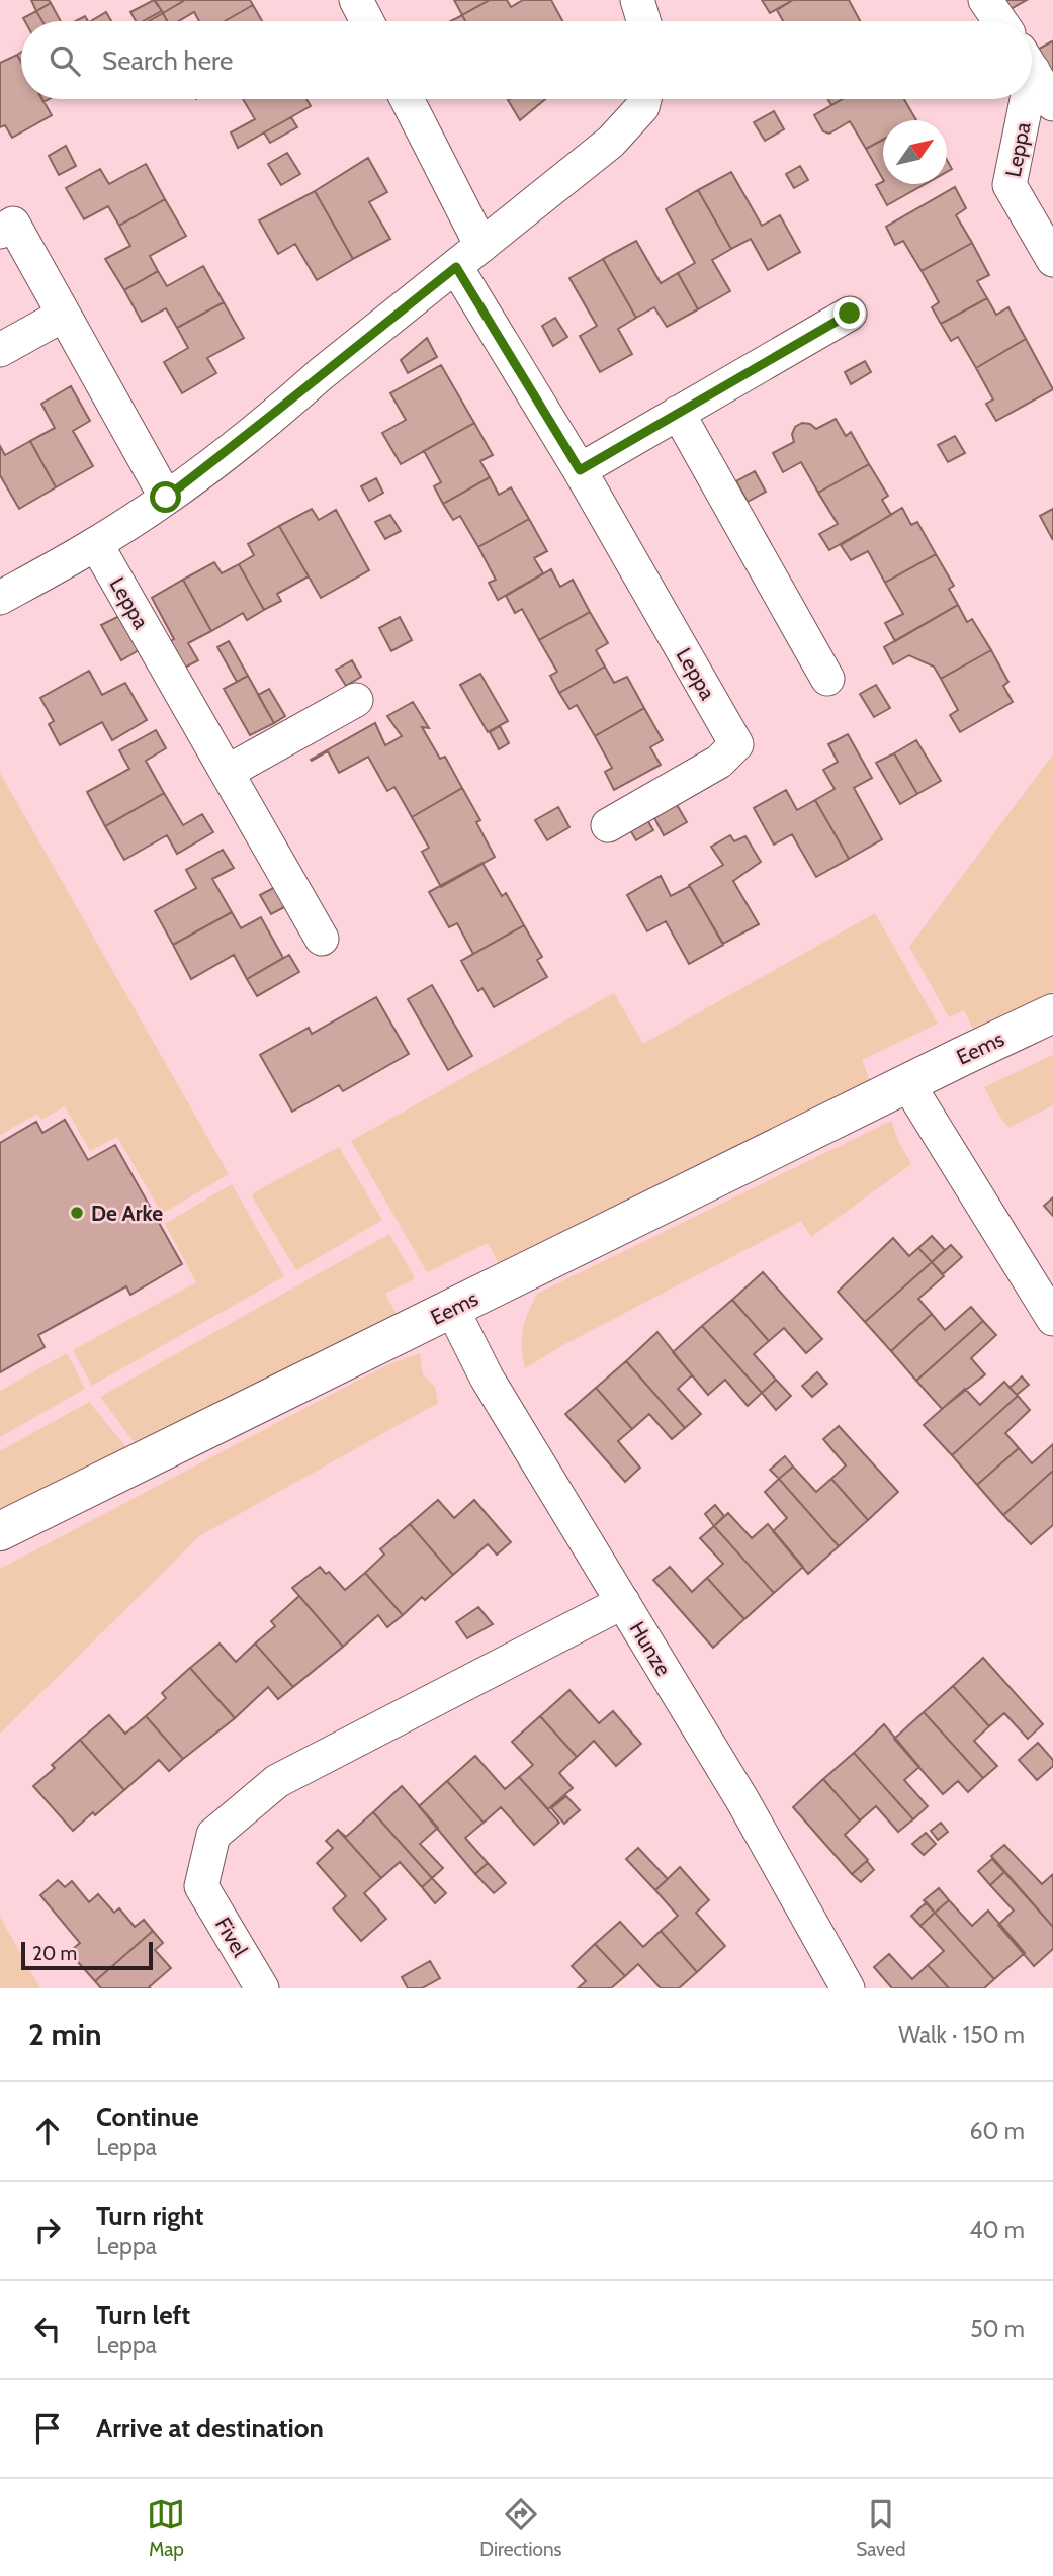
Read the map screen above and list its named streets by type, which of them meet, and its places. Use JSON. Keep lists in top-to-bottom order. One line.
{"streets":{"street":["Leppa","Eems","Hunze","Fivel"]},"crossings":[["Eems","Hunze"],["Hunze","Fivel"]],"places":["De Arke"],"scale_bar":"20 m","north":"top right","page":{"search":"Search here","scale":"20 m","heading":["2 min","Walk · 150 m"],"list":[["Continue","Leppa","60 m"],["Turn right","Leppa","40 m"],["Turn left","Leppa","50 m"],"Arrive at destination"],"nav":["Map","Directions","Saved"]}}
